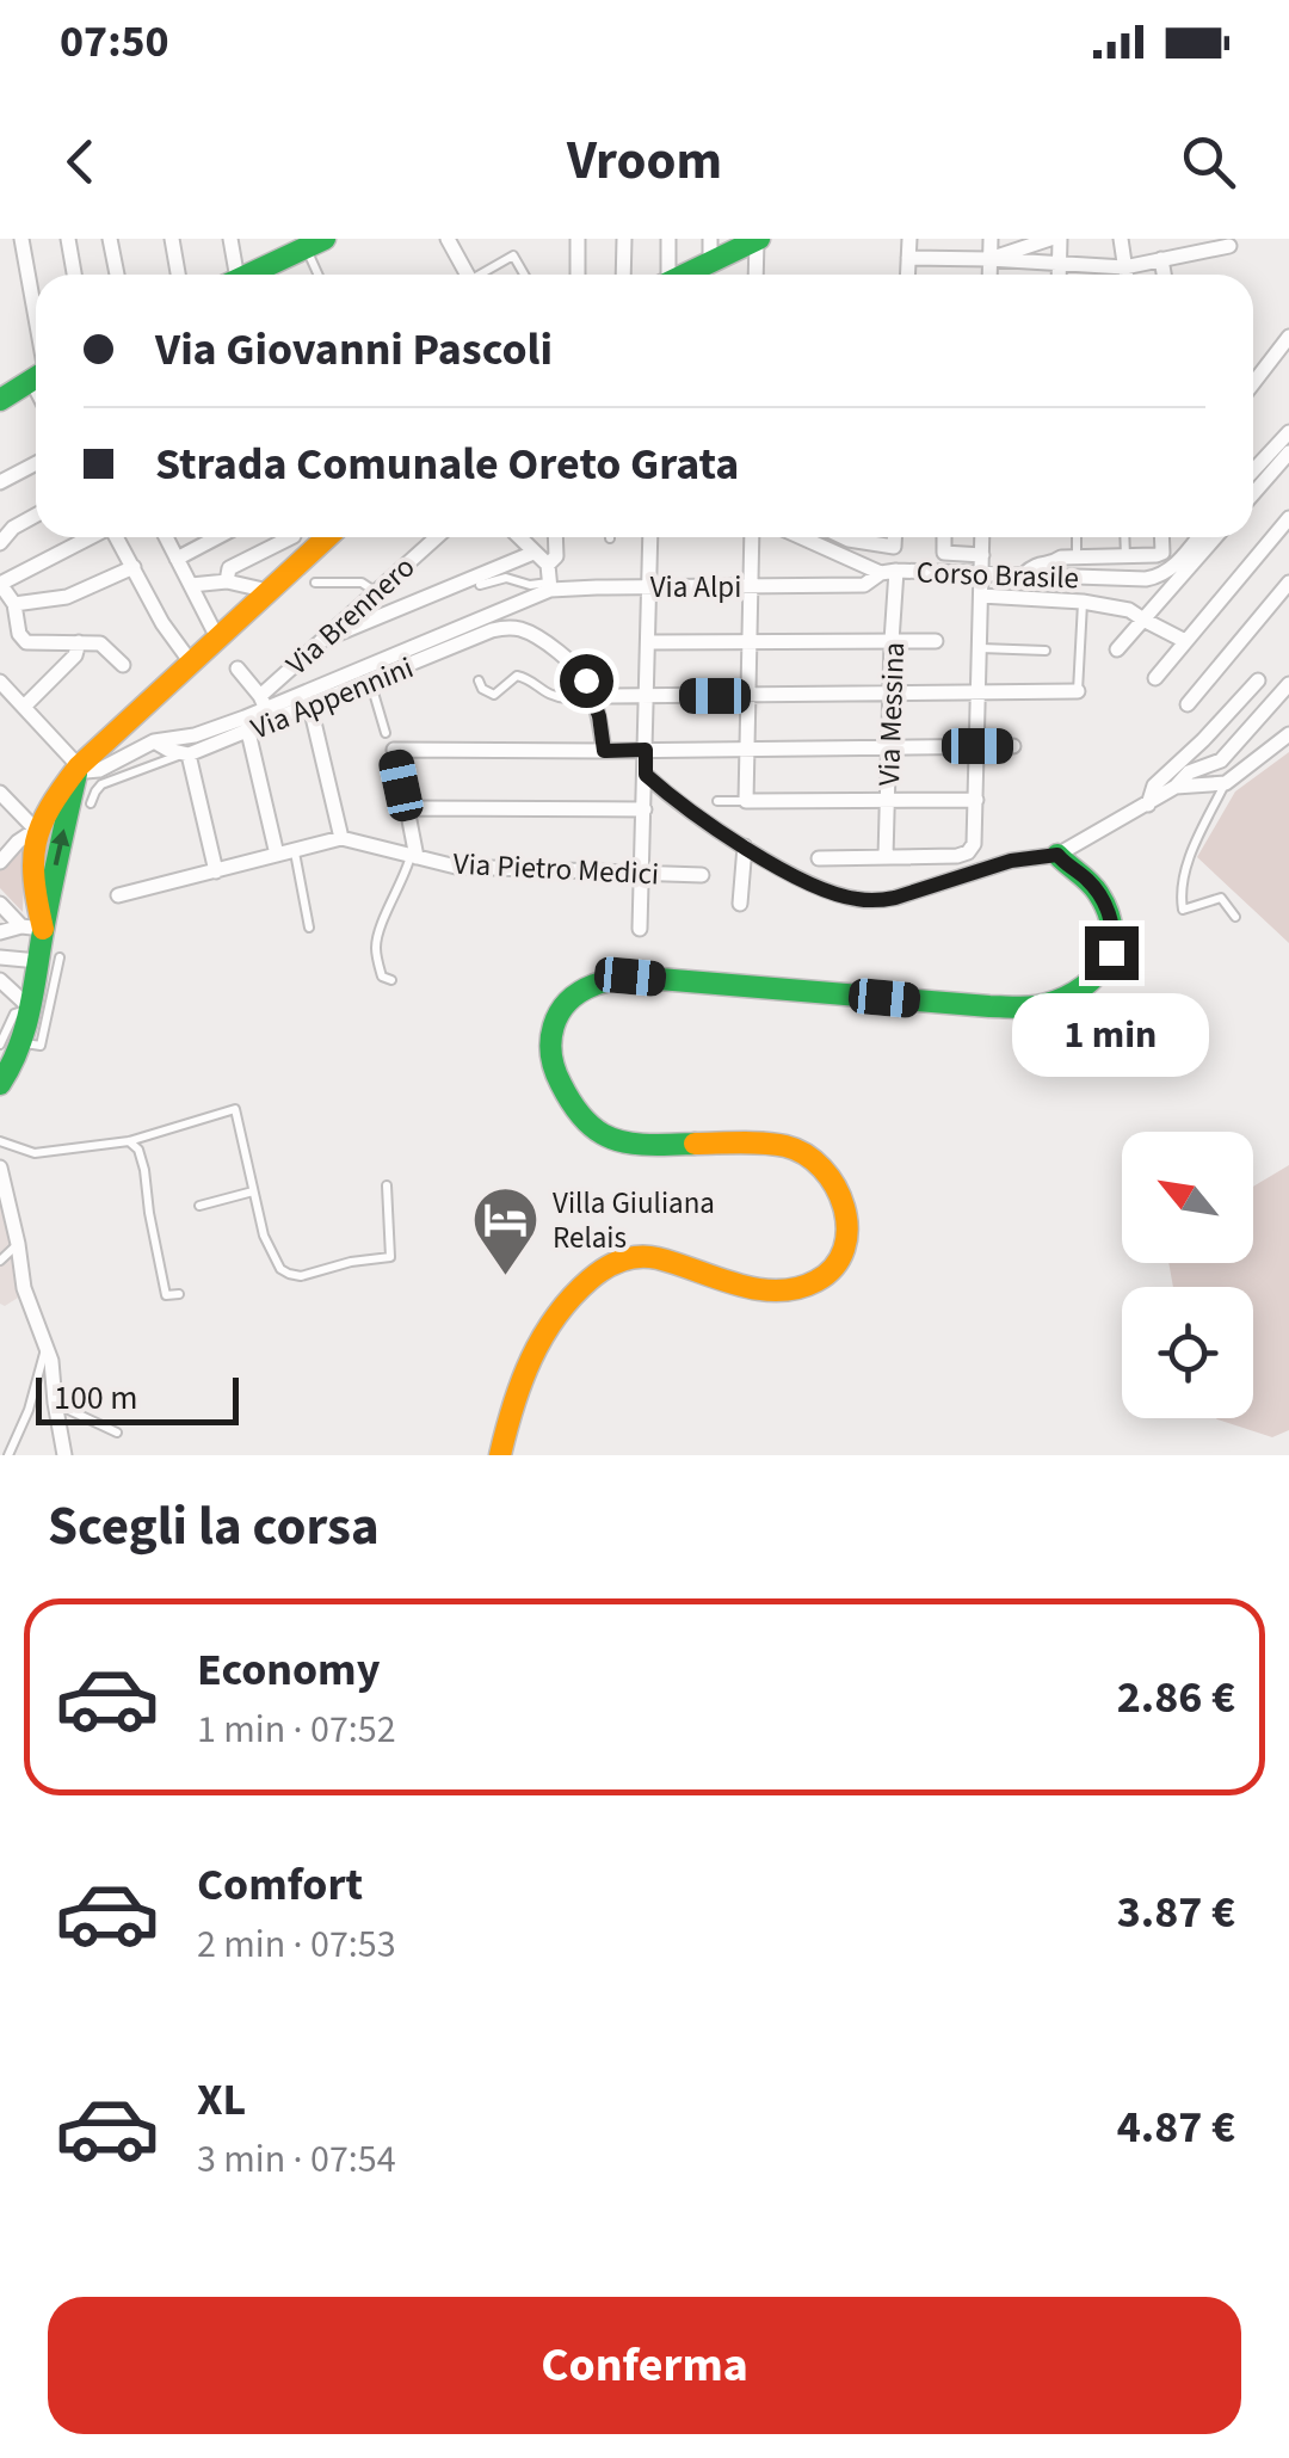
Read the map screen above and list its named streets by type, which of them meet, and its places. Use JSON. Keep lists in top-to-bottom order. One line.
{"streets":{"street":["Corso Brasile","Via Alpi","Via Brennero","Via Appennini","Via Messina","Via Pietro Medici"]},"crossings":[["Corso Brasile","Via Alpi"],["Corso Brasile","Via Messina"],["Via Alpi","Via Appennini"],["Via Alpi","Via Messina"],["Via Brennero","Via Appennini"]],"places":{"hotel":["Villa Giuliana Relais"]},"scale_bar":"100 m","north":"top left","page":{"status":"07:50","header":"Vroom","banner":["Via Giovanni Pascoli","Strada Comunale Oreto Grata"],"bubble":"1 min","scale":"100 m","heading":"Scegli la corsa","list":[{"name":"Economy","note":"1 min · 07:52","value":"2.86 €"},{"name":"Comfort","note":"2 min · 07:53","value":"3.87 €"},{"name":"XL","note":"3 min · 07:54","value":"4.87 €"}],"buttons":"Conferma"}}
